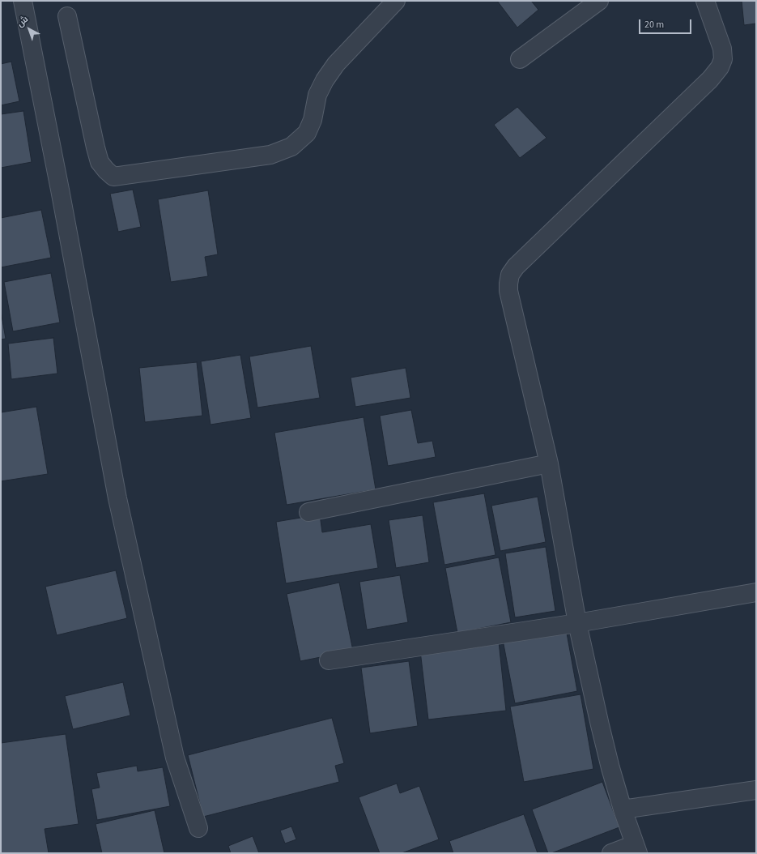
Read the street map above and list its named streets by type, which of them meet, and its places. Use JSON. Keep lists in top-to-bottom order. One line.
{"scale_bar":"20 m","north":"top left"}
